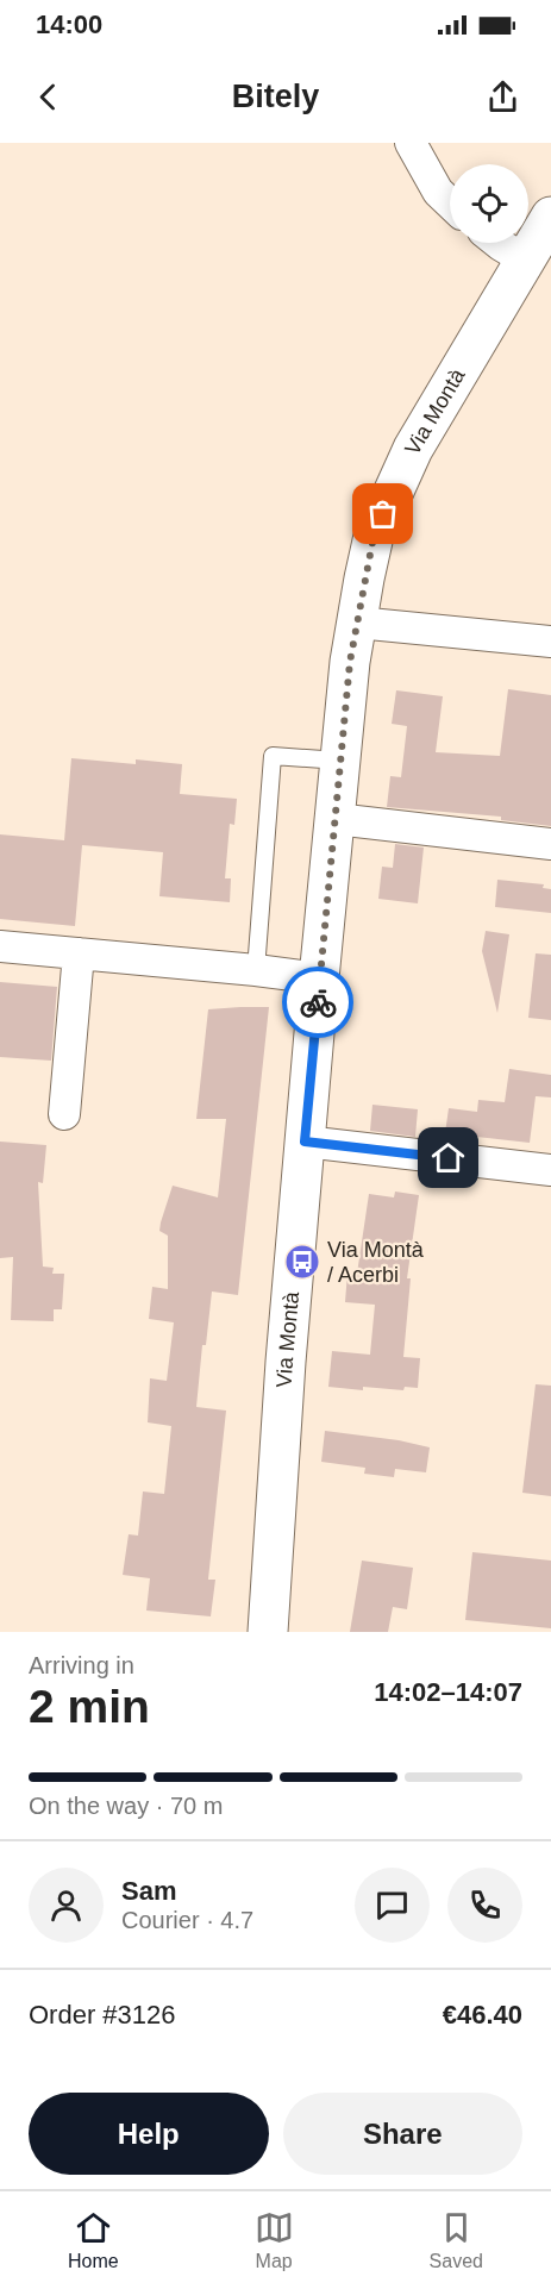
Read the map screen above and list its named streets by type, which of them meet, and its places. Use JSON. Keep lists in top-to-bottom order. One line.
{"streets":{"main road":["Via Montà"]},"places":{"bus stop":["Via Montà / Acerbi"]},"page":{"status":"14:00","header":"Bitely","heading":["2 min","Arriving in","14:02–14:07"],"panel":["Sam","Courier · 4.7","Order #3126","€46.40"],"bar":"On the way · 70 m","buttons":["Help","Share"],"tabs":["Home","Map","Saved"]}}
